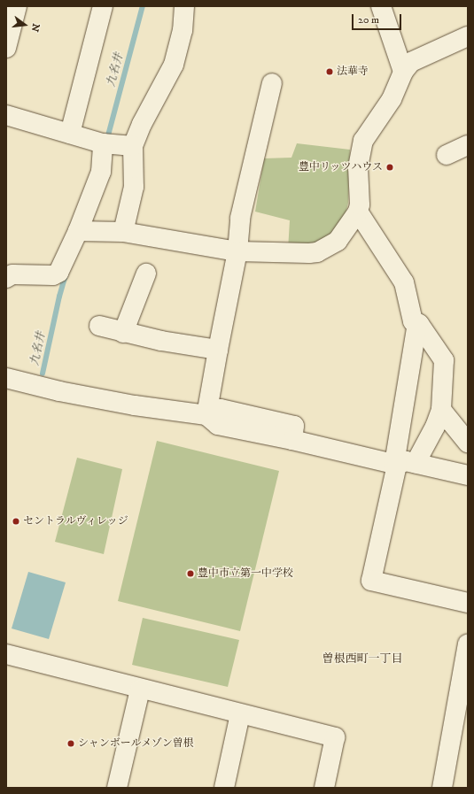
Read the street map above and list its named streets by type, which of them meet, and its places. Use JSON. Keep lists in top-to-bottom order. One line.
{"districts":["曽根西町一丁目"],"water":["九名井"],"places":["法華寺","豊中リッツハウス","セントラルヴィレッジ","豊中市立第一中学校","シャンボールメゾン曽根"],"scale_bar":"20 m","north":"right"}
